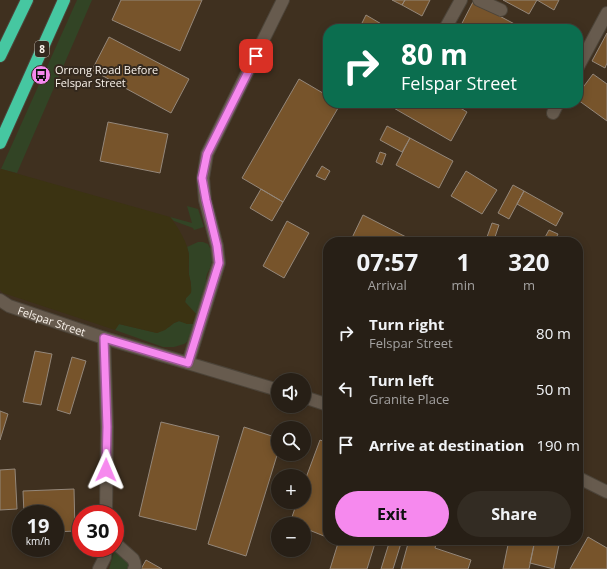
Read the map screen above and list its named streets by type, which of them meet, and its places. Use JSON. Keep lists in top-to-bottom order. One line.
{"streets":{"highway":["8"],"street":["Felspar Street"]},"places":{"bus stop":["Orrong Road Before Felspar Street"]},"page":{"turn":["80 m","Felspar Street"],"eta":["07:57","Arrival","1","min","320","m"],"list":[{"name":"Turn right","note":"Felspar Street","value":"80 m"},{"name":"Turn left","note":"Granite Place","value":"50 m"},{"name":"Arrive at destination","value":"190 m"}],"map_buttons":["+","−"],"buttons":["Exit","Share"],"speed":"19 km/h","limit":"30"}}
